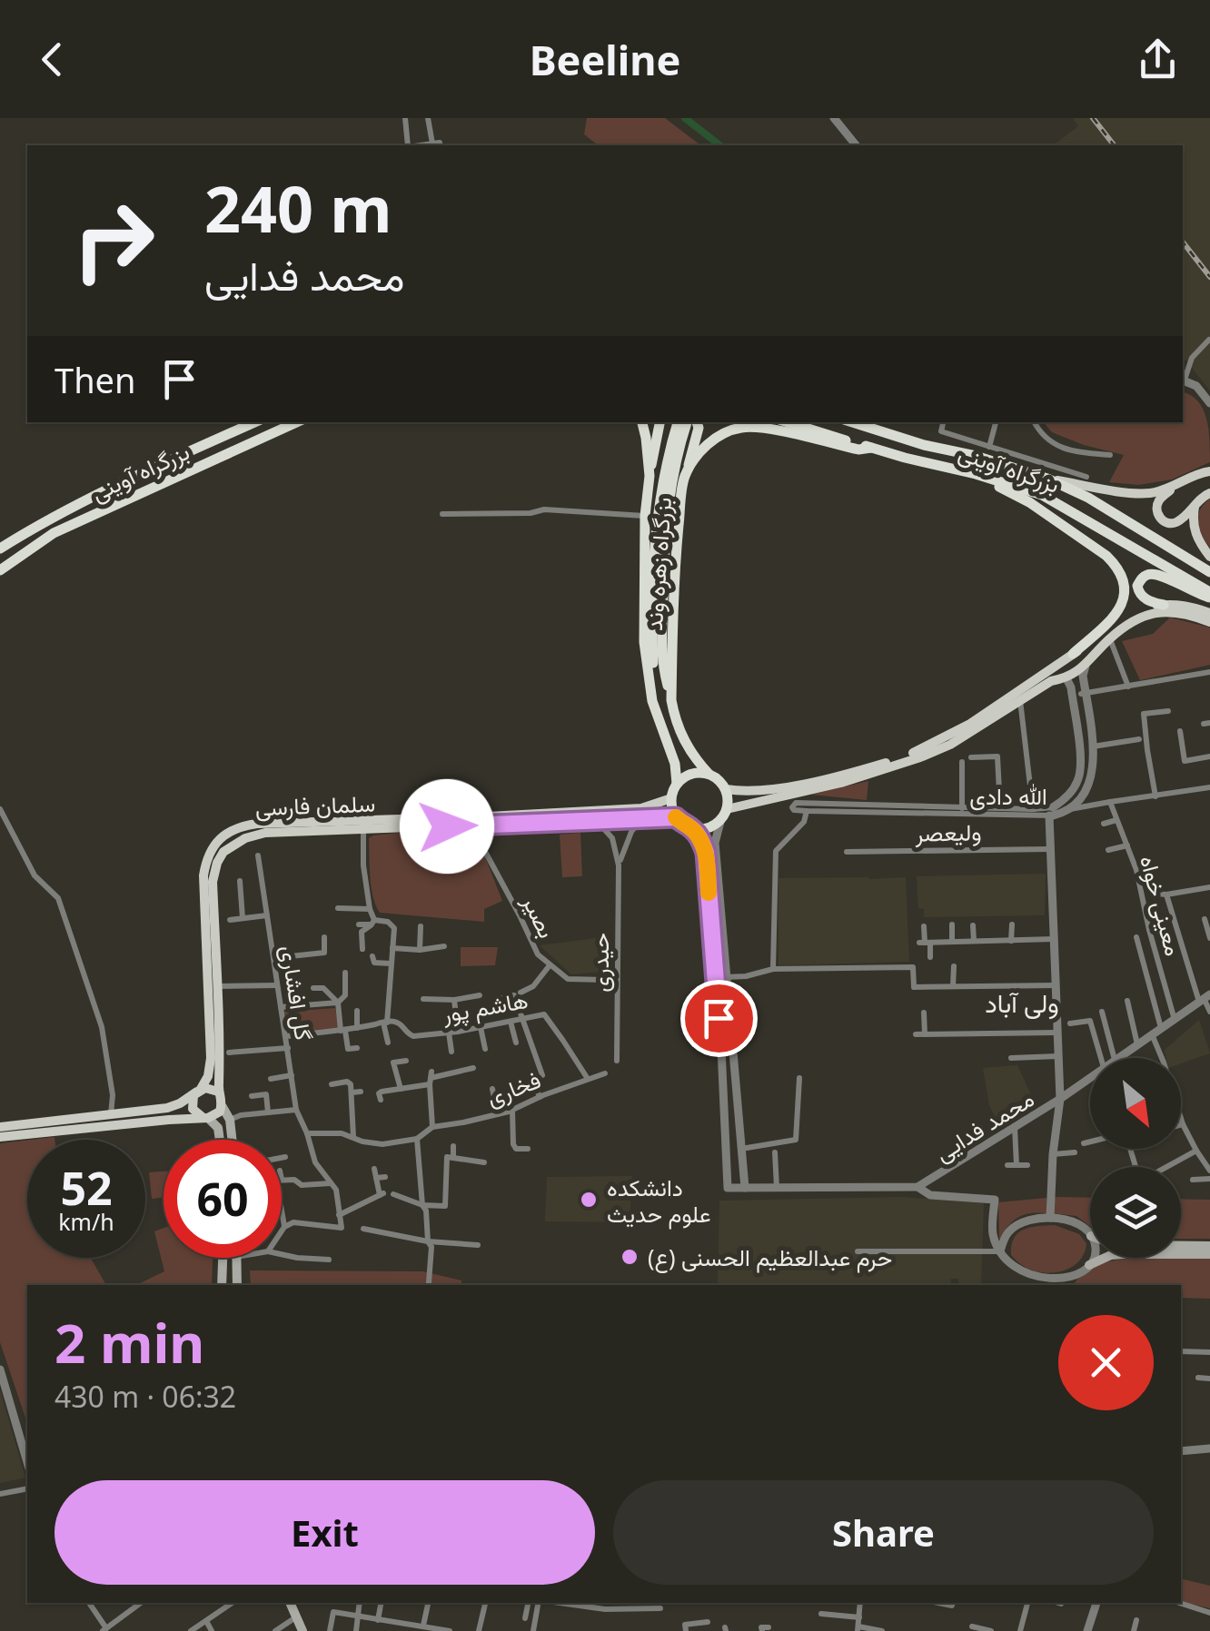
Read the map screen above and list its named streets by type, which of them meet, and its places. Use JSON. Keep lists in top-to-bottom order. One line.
{"streets":{"highway":["بزرگراه آوینی","بزرگراه زهره وند"],"main road":["سلمان فارسی"],"street":["الله دادی","ولیعصر","معینی خواه","بصیر","حیدری","گل افشاری","هاشم پور","فخاری","محمد فدایی"]},"crossings":[["بزرگراه آوینی","بزرگراه زهره وند"],["بزرگراه زهره وند","سلمان فارسی"],["بزرگراه زهره وند","محمد فدایی"],["سلمان فارسی","بصیر"],["سلمان فارسی","محمد فدایی"],["معینی خواه","محمد فدایی"],["هاشم پور","فخاری"]],"districts":["ولی آباد"],"places":["دانشکده علوم حدیث","حرم عبدالعظیم الحسنی (ع)"],"north":"bottom right","page":{"header":"Beeline","turn":["240 m","محمد فدایی"],"then":"Then","speed":"52 km/h","limit":"60","heading":["2 min","430 m · 06:32"],"buttons":["Exit","Share"]}}
